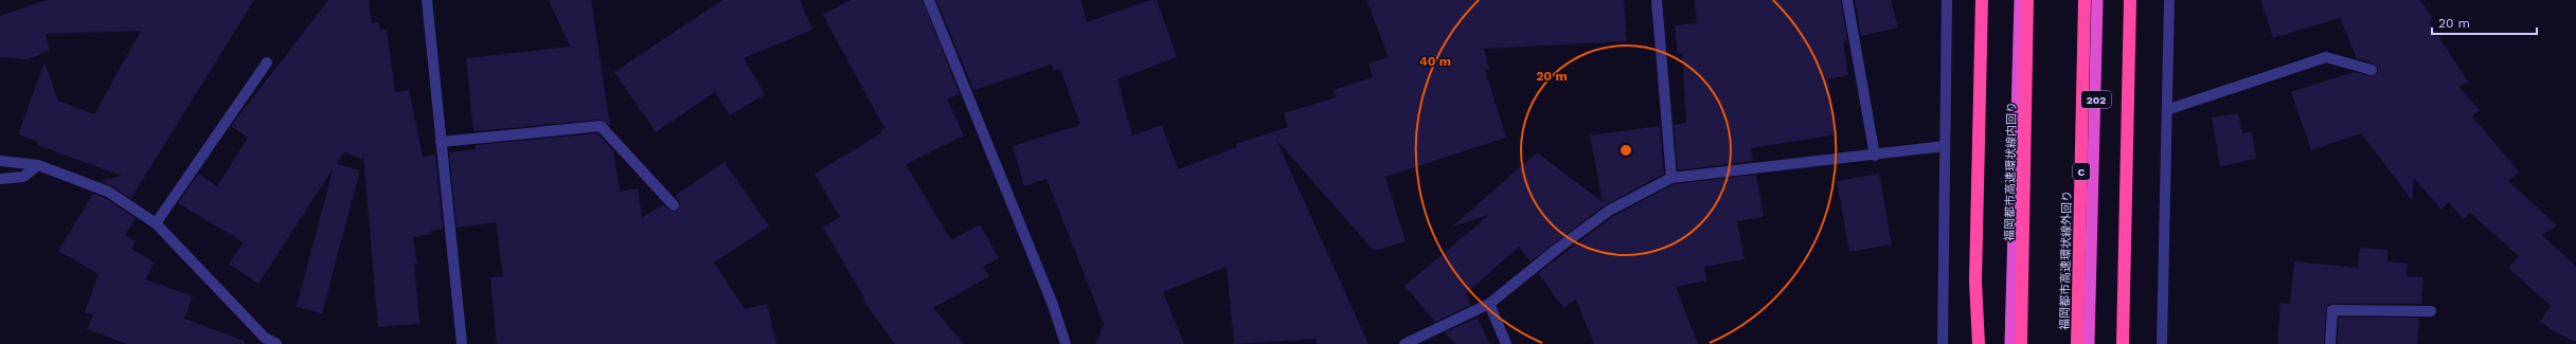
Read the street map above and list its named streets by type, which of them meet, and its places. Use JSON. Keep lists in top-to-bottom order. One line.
{"streets":{"highway":["202","福岡都市高速環状線内回り","C","福岡都市高速環状線外回り"]},"scale_bar":"20 m","rings":["40 m","20 m"]}
